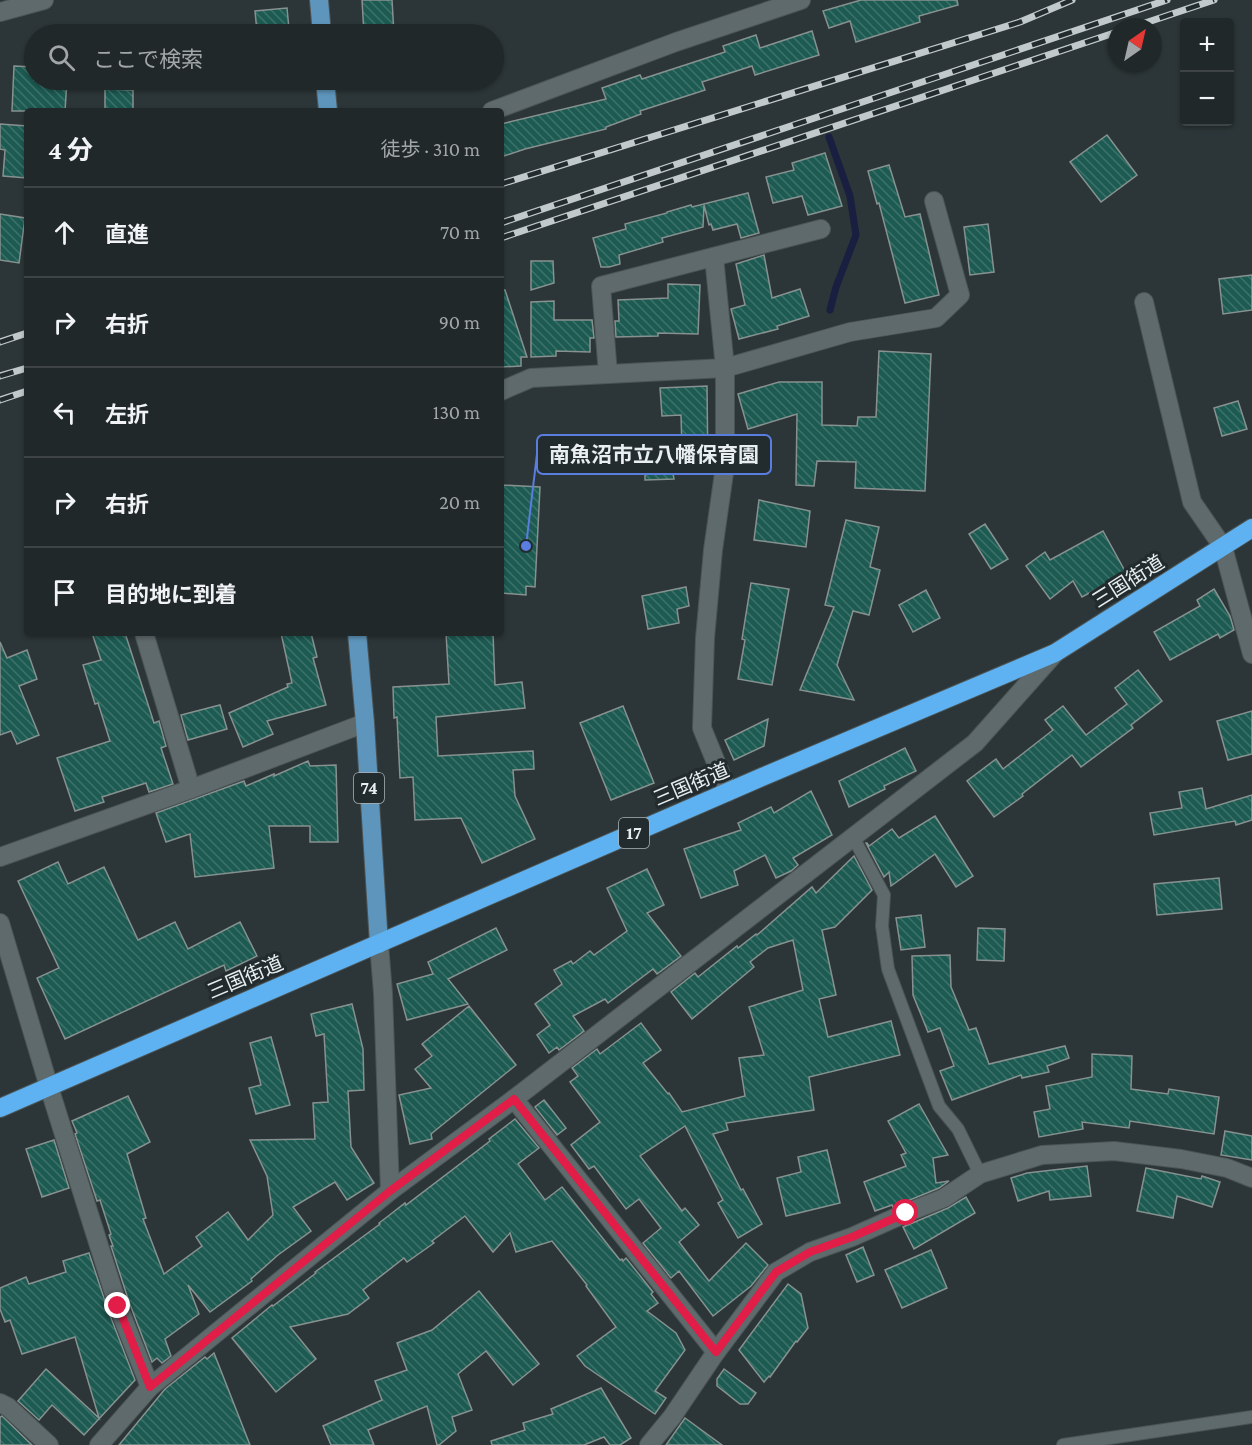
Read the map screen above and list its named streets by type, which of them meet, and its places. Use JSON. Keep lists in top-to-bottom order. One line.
{"streets":{"highway":["三国街道","17"],"main road":["74"]},"crossings":[["三国街道","74"]],"places":["南魚沼市立八幡保育園"],"north":"top right","page":{"map_buttons":["+","−"],"search":"ここで検索","heading":["4 分","徒歩 · 310 m"],"list":[["直進","70 m"],["右折","90 m"],["左折","130 m"],["右折","20 m"],"目的地に到着"]}}
